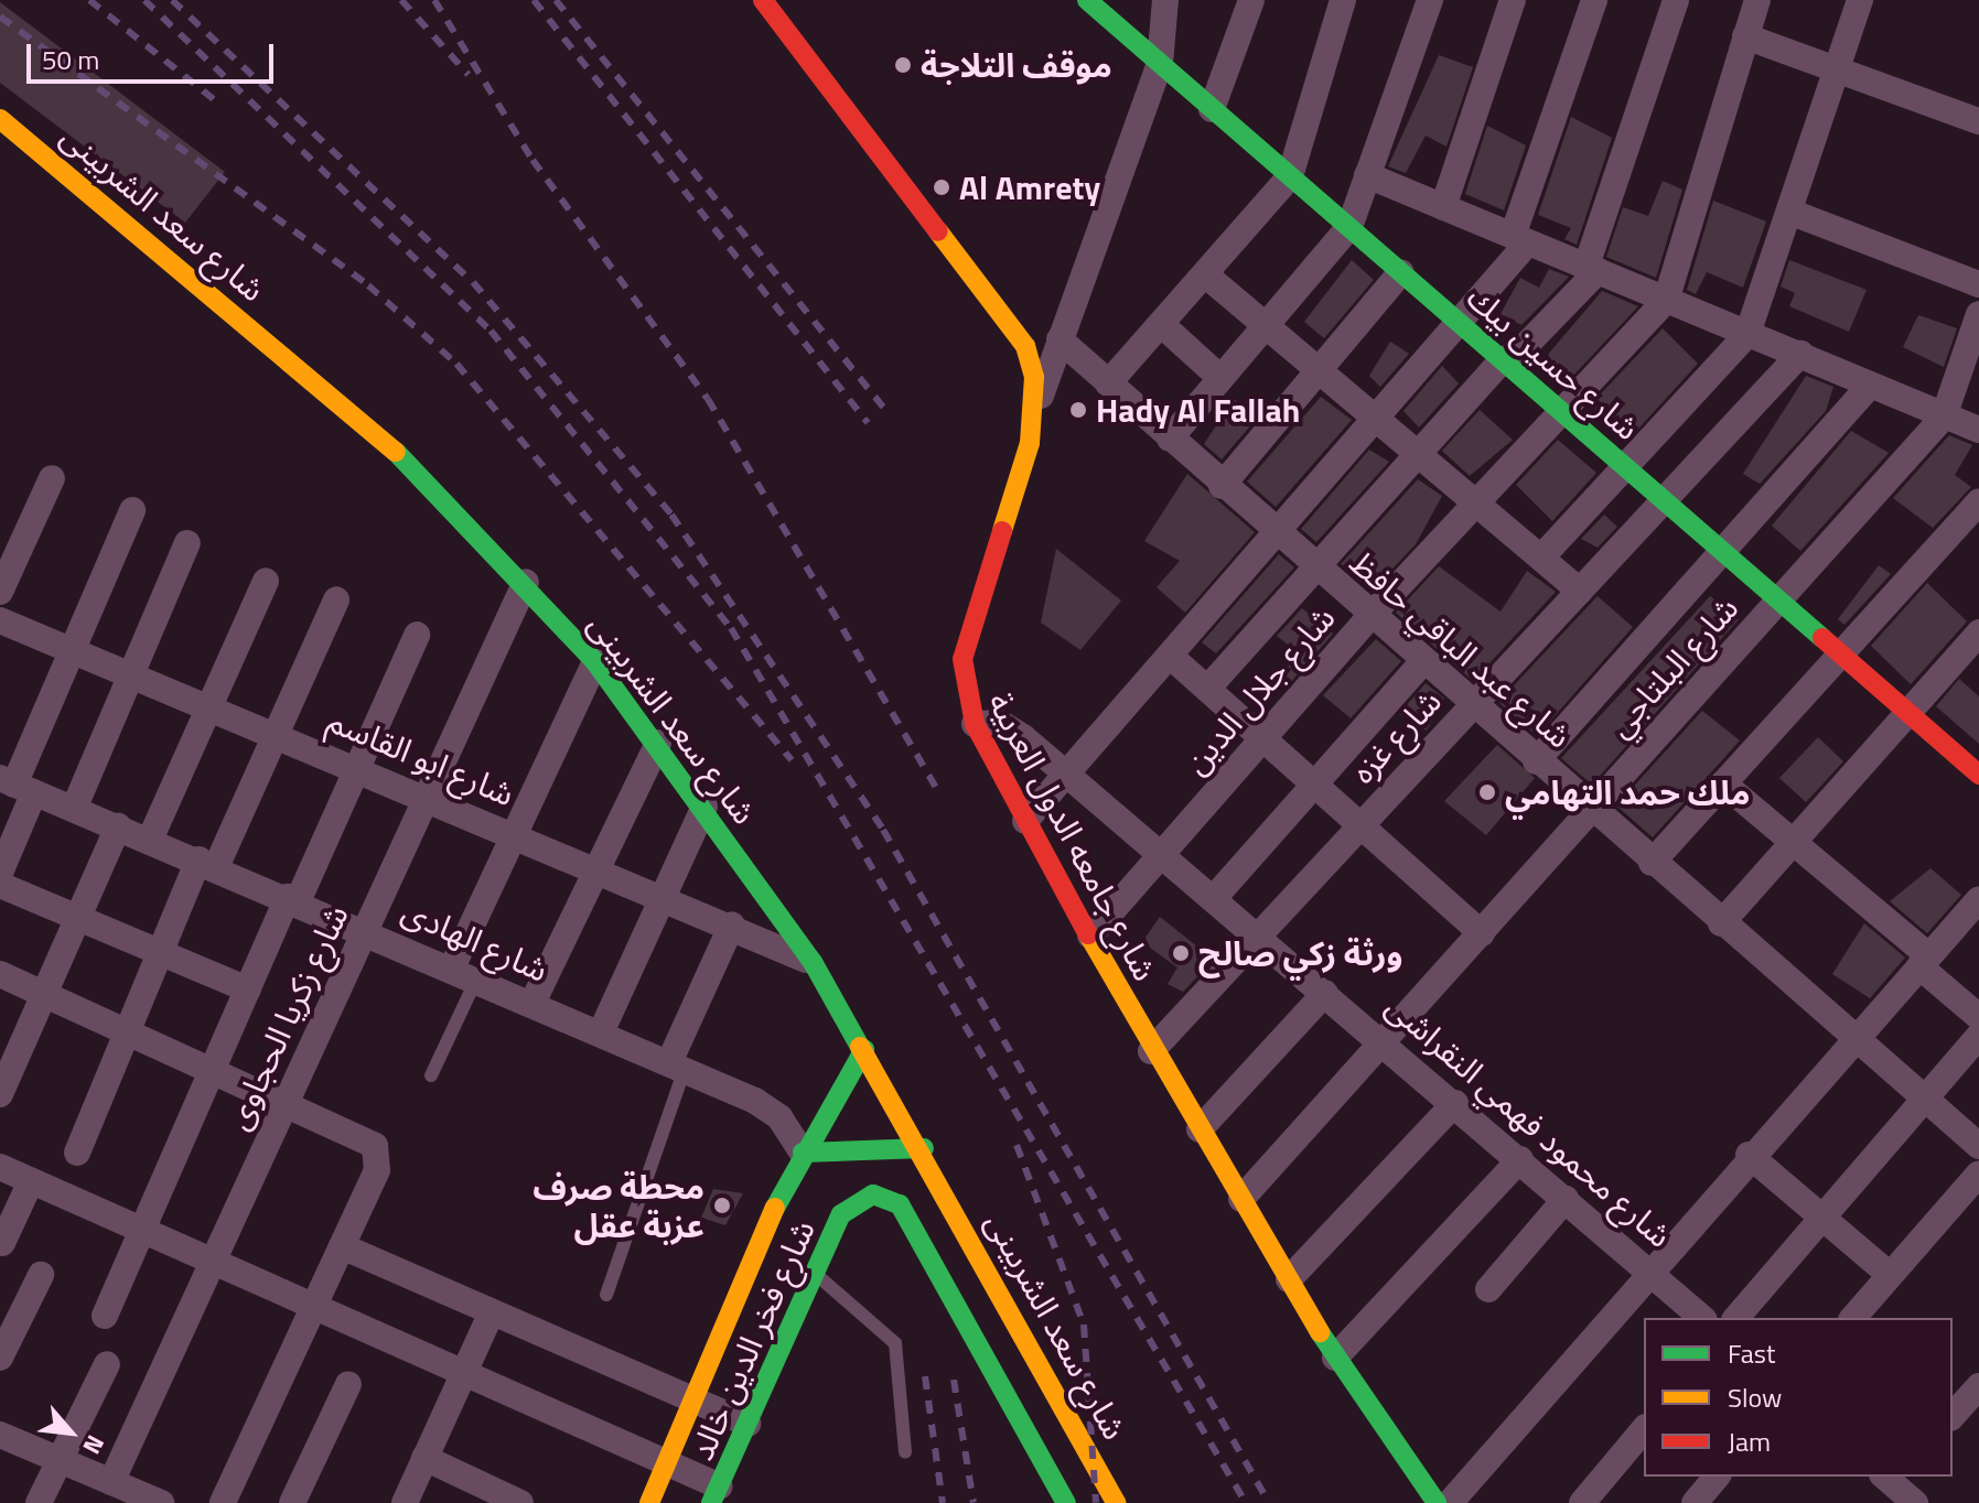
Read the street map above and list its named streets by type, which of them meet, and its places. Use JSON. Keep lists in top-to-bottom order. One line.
{"streets":{"main road":["شارع سعد الشربينى","شارع حسين بيك","شارع جامعه الدول العربية","شارع فخر الدين خالد"],"street":["شارع عبد الباقي حافظ","شارع البلتاجي","شارع جلال الدين","شارع غزه","شارع ابو القاسم","شارع الهادى","شارع زكريا الحجاوى","شارع محمود فهمي النقراشى"]},"crossings":[["شارع سعد الشربينى","شارع ابو القاسم"],["شارع سعد الشربينى","شارع زكريا الحجاوى"],["شارع سعد الشربينى","شارع فخر الدين خالد"],["شارع حسين بيك","شارع البلتاجي"],["شارع حسين بيك","شارع جلال الدين"],["شارع حسين بيك","شارع غزه"],["شارع عبد الباقي حافظ","شارع البلتاجي"],["شارع عبد الباقي حافظ","شارع جلال الدين"],["شارع عبد الباقي حافظ","شارع غزه"],["شارع البلتاجي","شارع جامعه الدول العربية"],["شارع البلتاجي","شارع محمود فهمي النقراشى"],["شارع جلال الدين","شارع جامعه الدول العربية"],["شارع جلال الدين","شارع محمود فهمي النقراشى"],["شارع غزه","شارع جامعه الدول العربية"],["شارع غزه","شارع محمود فهمي النقراشى"],["شارع ابو القاسم","شارع زكريا الحجاوى"],["شارع جامعه الدول العربية","شارع محمود فهمي النقراشى"],["شارع الهادى","شارع زكريا الحجاوى"],["شارع الهادى","شارع فخر الدين خالد"]],"places":["موقف التلاجة","Al Amrety","Hady Al Fallah","ملك حمد التهامي","ورثة زكي صالح","محطة صرف عزبة عقل"],"legend":["Fast","Slow","Jam"],"scale_bar":"50 m","north":"bottom right"}
